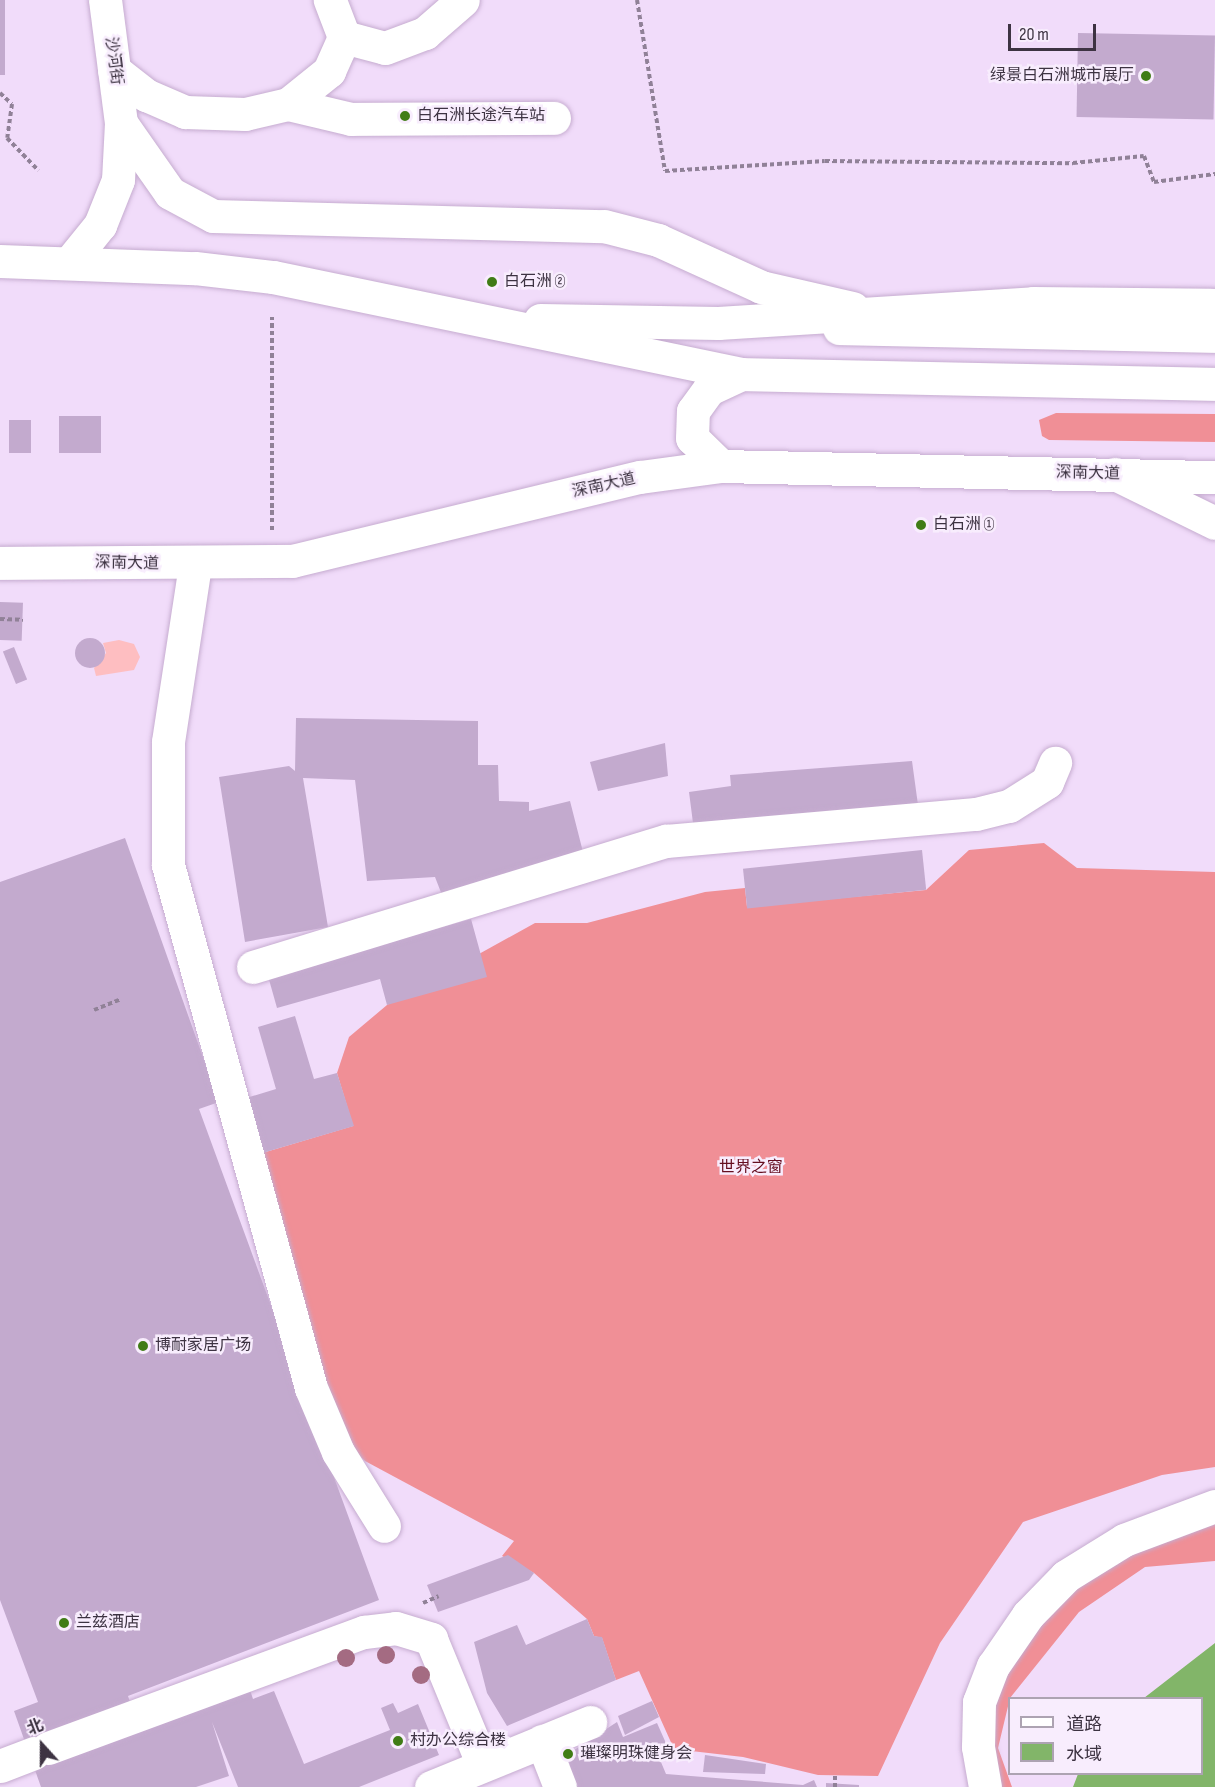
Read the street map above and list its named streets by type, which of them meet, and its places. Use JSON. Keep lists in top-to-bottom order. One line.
{"streets":{"main road":["沙河街","深南大道"]},"parks":["世界之窗"],"places":["绿景白石洲城市展厅","白石洲长途汽车站","白石洲 ②","白石洲 ①","博耐家居广场","兰兹酒店","村办公综合楼","璀璨明珠健身会"],"legend":["道路","水域"],"scale_bar":"20 m","north":"top"}
